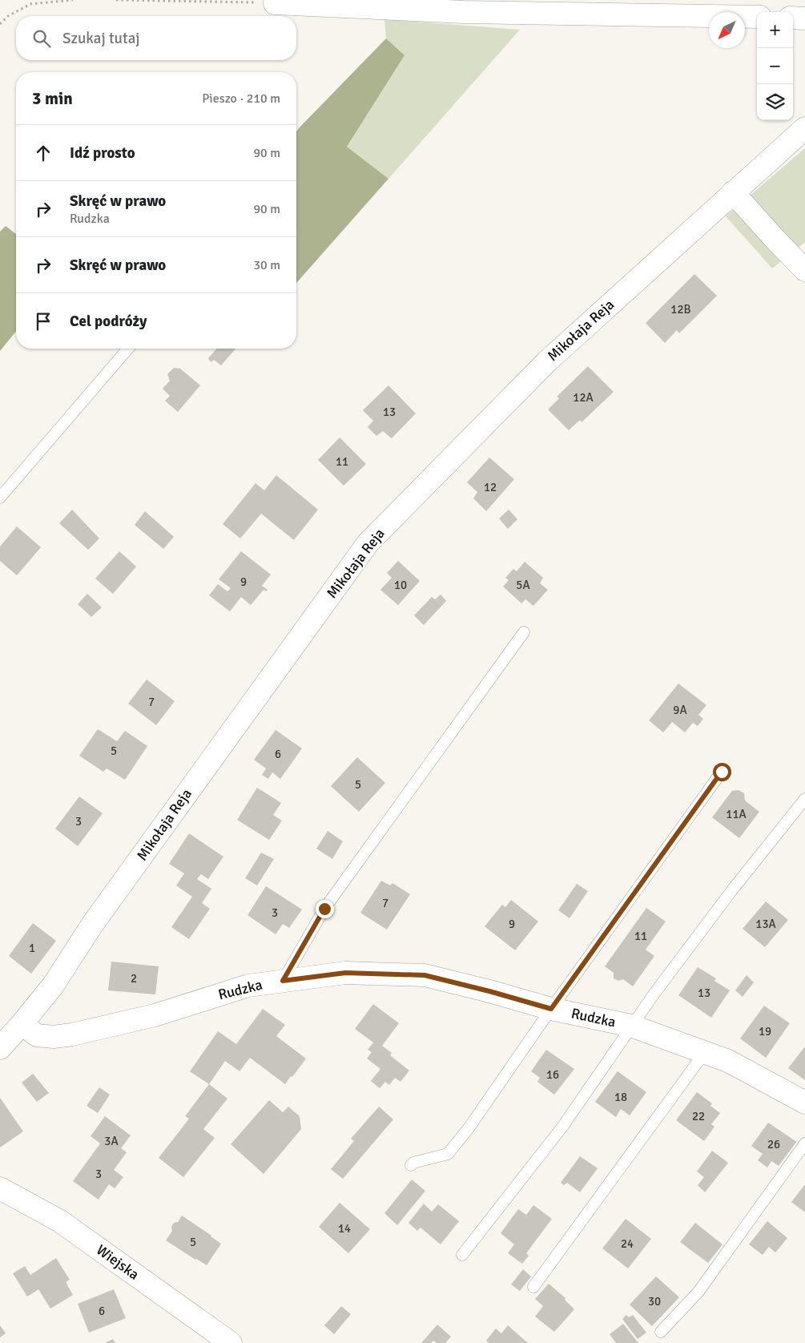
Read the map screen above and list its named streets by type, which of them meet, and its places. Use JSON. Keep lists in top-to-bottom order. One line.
{"streets":{"street":["Mikołaja Reja","Rudzka","Wiejska"]},"crossings":[["Mikołaja Reja","Rudzka"]],"house_numbers":["12B","12A","13","11","12","9","10","5A","7","9A","5","6","5","11A","3","7","3","9","13A","11","1","2","13","19","16","18","22","3A","26","3","14","5","24","30","6"],"north":"bottom left","page":{"map_buttons":["+","−"],"search":"Szukaj tutaj","heading":["3 min","Pieszo · 210 m"],"list":[["Idź prosto","90 m"],["Skręć w prawo","Rudzka","90 m"],["Skręć w prawo","30 m"],"Cel podróży"]}}
